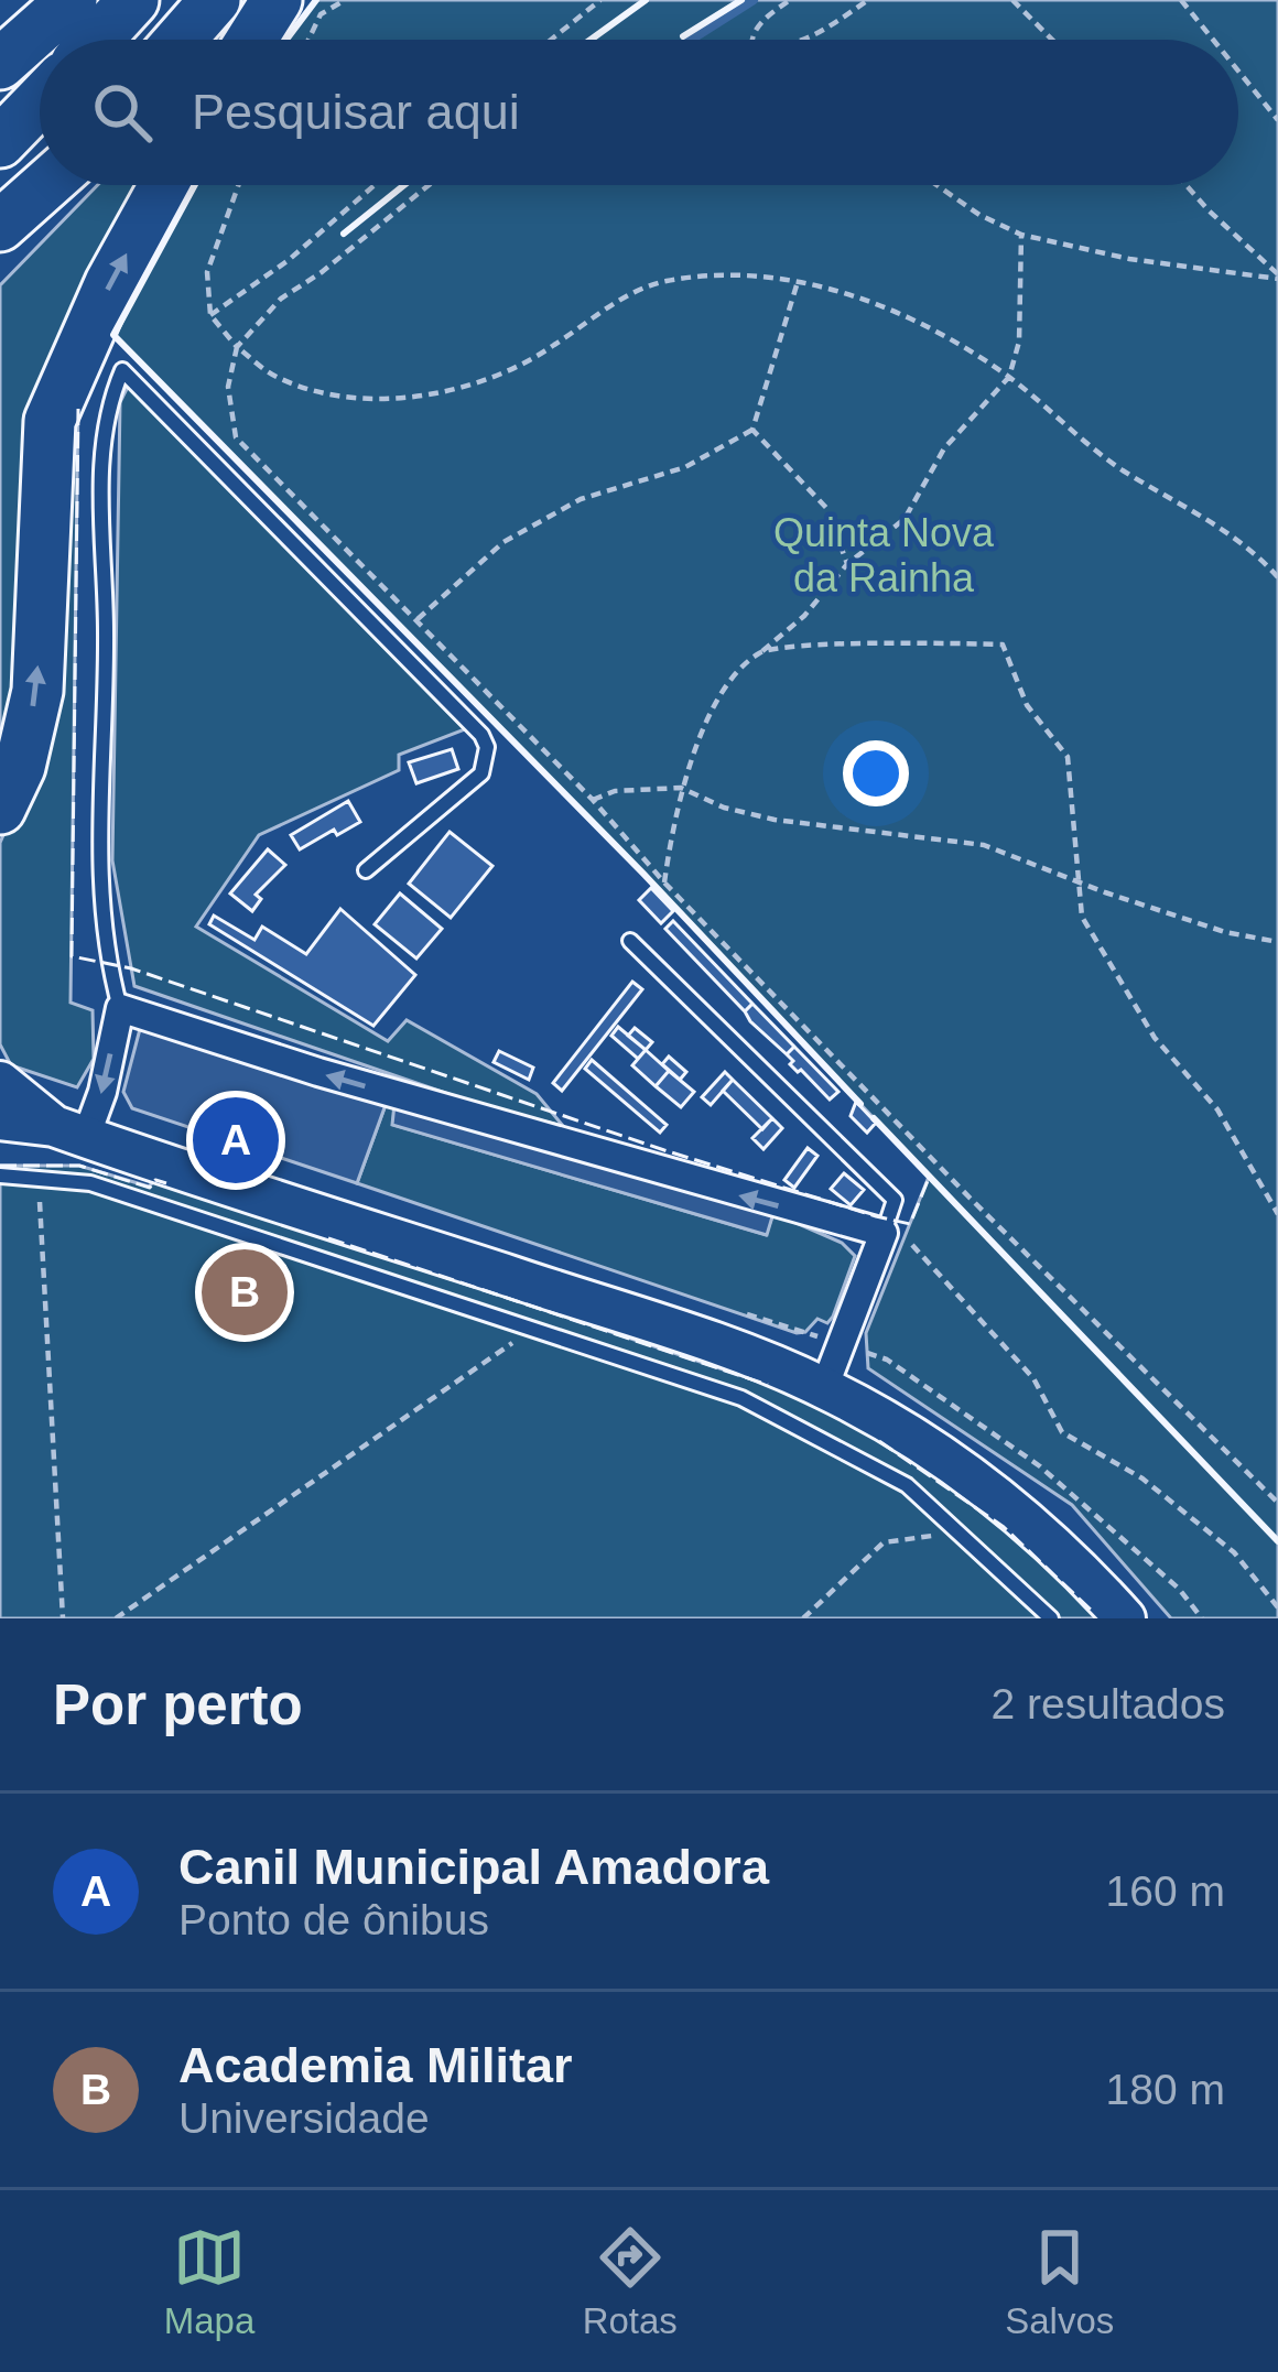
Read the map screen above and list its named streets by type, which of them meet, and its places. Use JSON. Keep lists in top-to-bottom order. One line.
{"parks":["Quinta Nova da Rainha"],"page":{"search":"Pesquisar aqui","pins":["A","B"],"heading":["Por perto","2 resultados"],"list":[{"mark":"A","name":"Canil Municipal Amadora","note":"Ponto de ônibus","value":"160 m"},{"mark":"B","name":"Academia Militar","note":"Universidade","value":"180 m"}],"nav":["Mapa","Rotas","Salvos"]}}
